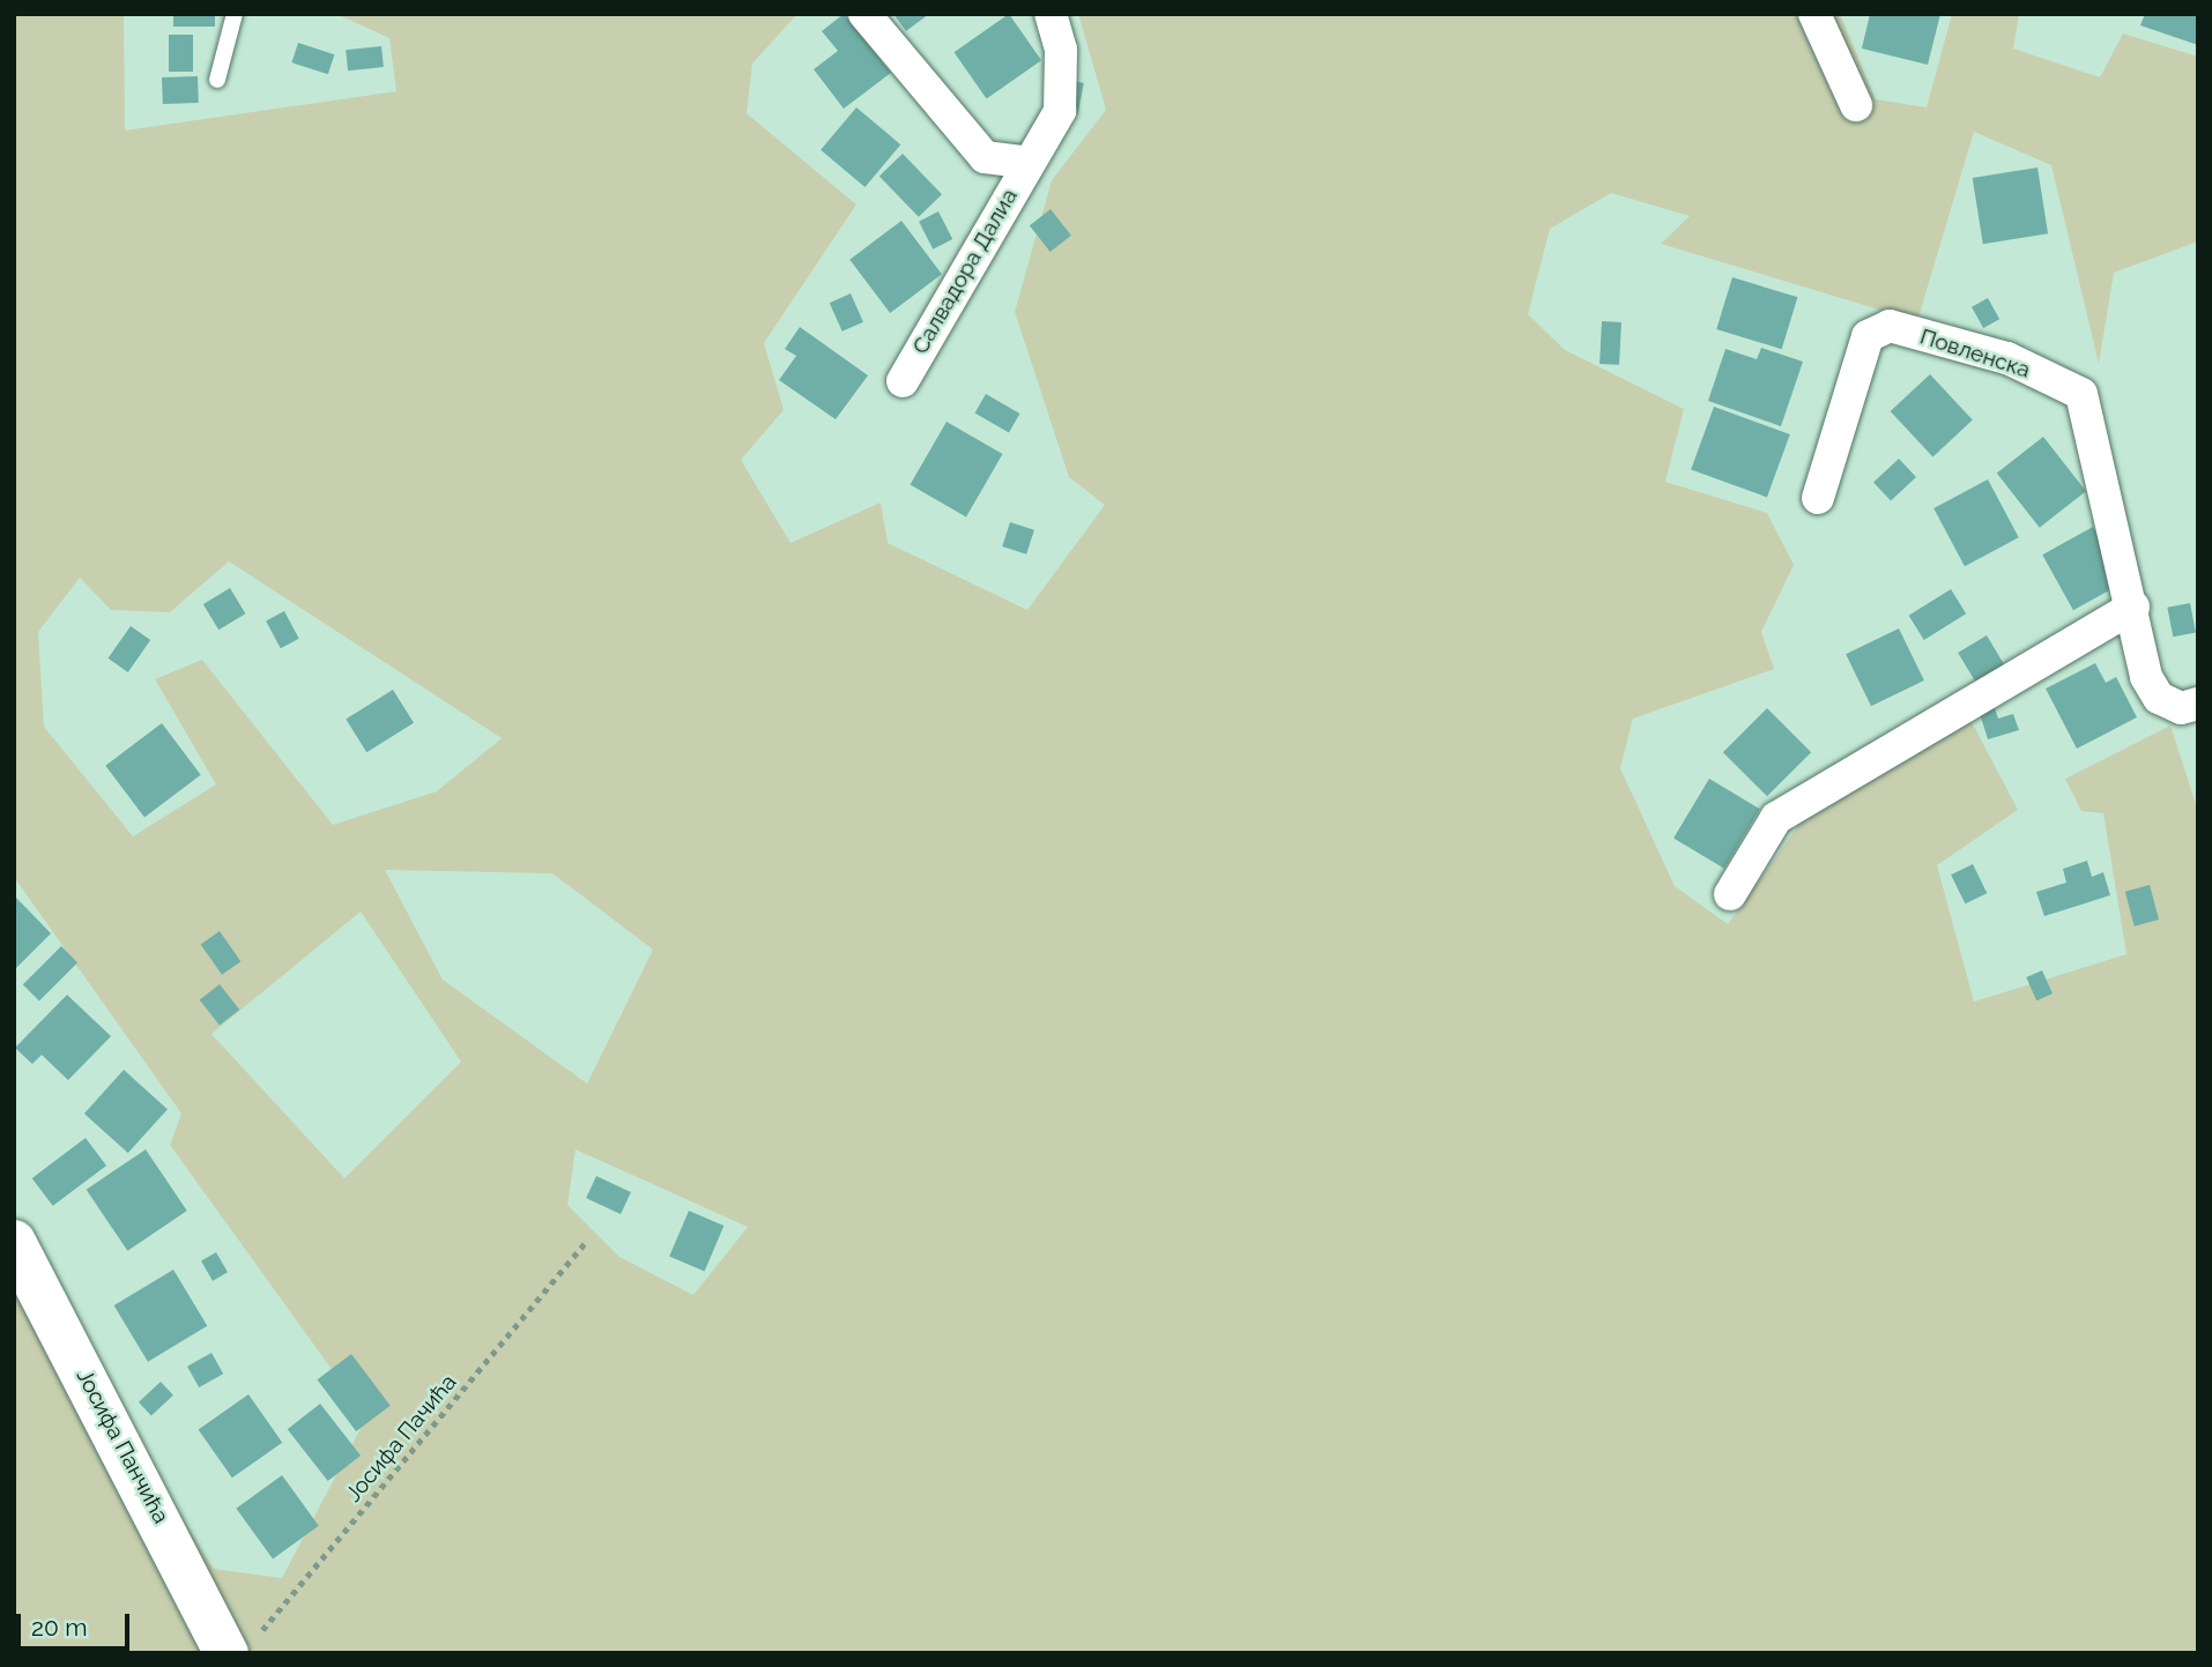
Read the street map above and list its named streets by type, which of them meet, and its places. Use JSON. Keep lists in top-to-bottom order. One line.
{"streets":{"street":["Салвадора Далиа","Повленска","Јосифа Панчића"],"path":["Јосифа Пачића"]},"crossings":[["Јосифа Пачића","Јосифа Панчића"]],"scale_bar":"20 m"}
